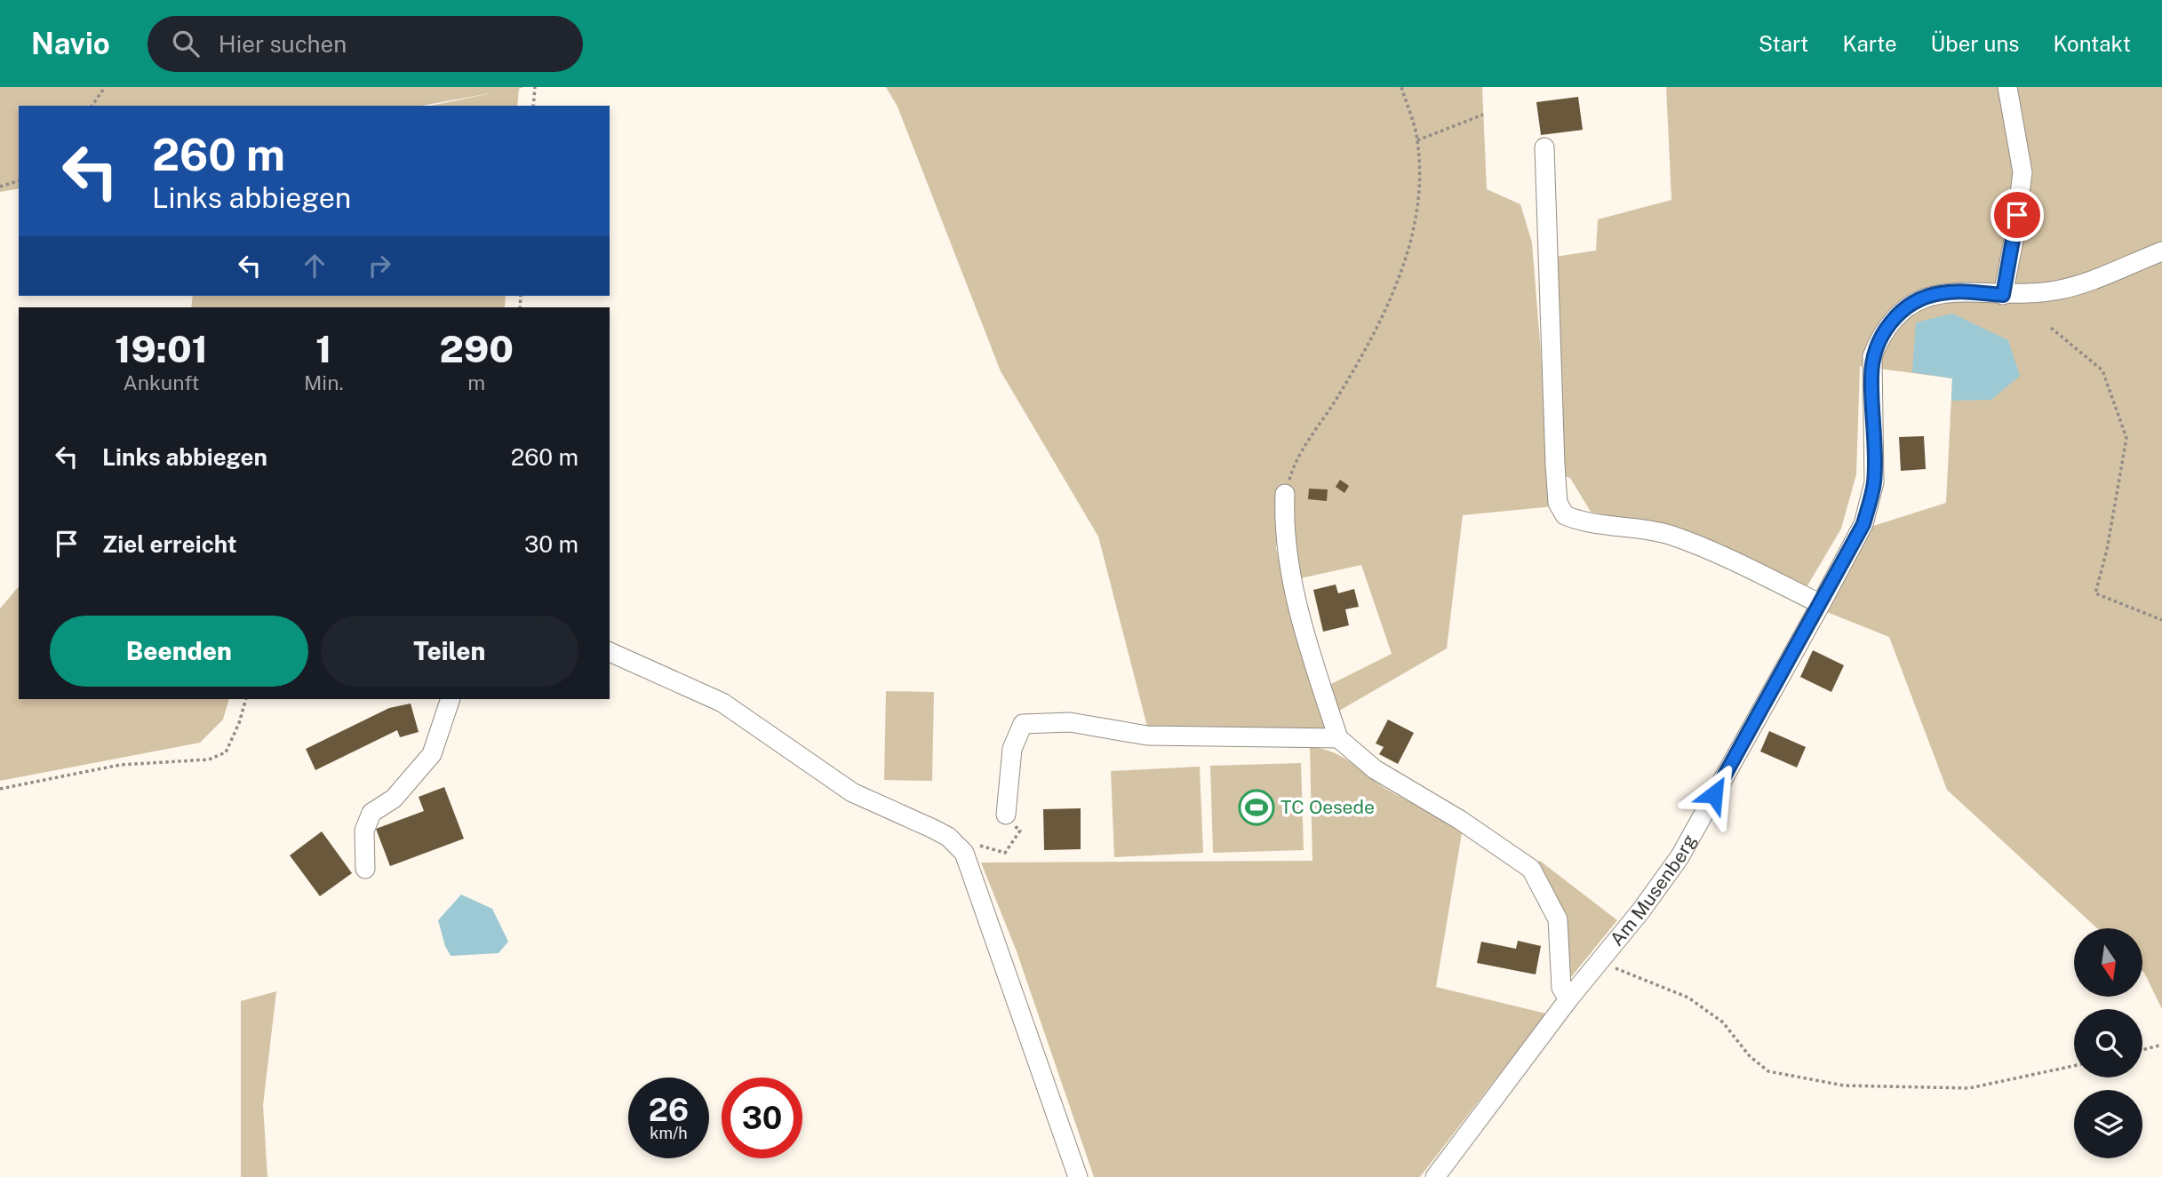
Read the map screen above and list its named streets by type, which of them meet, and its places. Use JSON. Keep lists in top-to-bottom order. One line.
{"streets":{"street":["Am Musenberg"]},"places":{"sports":["TC Oesede"]},"north":"bottom","page":{"header":"Navio","search":"Hier suchen","nav":["Start","Karte","Über uns","Kontakt"],"turn":["260 m","Links abbiegen"],"eta":["19:01","Ankunft","1","Min.","290","m"],"list":[{"name":"Links abbiegen","value":"260 m"},{"name":"Ziel erreicht","value":"30 m"}],"buttons":["Beenden","Teilen"],"speed":"26 km/h","limit":"30"}}
